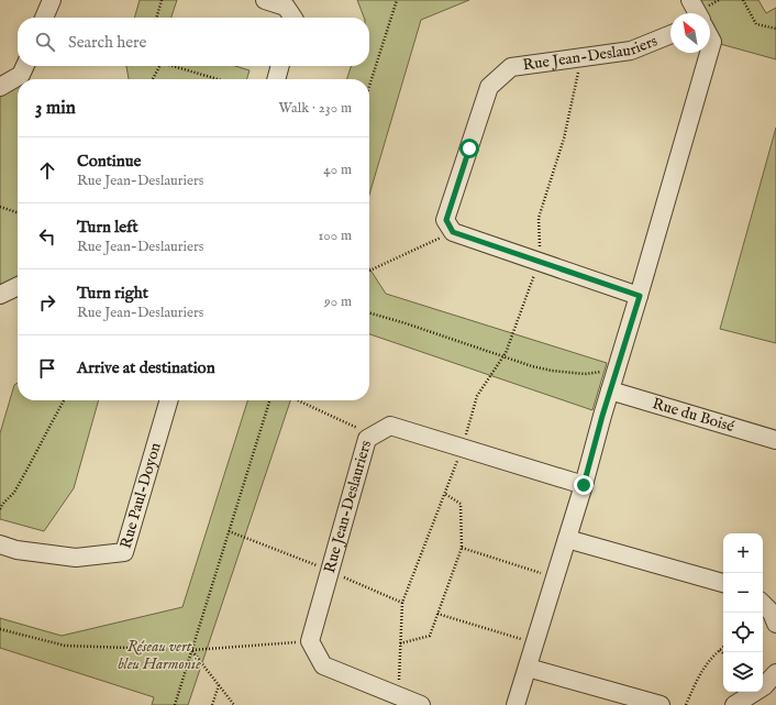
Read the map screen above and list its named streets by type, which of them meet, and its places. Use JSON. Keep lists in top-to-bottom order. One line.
{"streets":{"street":["Rue Jean-Deslauriers","Rue du Boisé","Rue Paul-Doyon"]},"parks":["Réseau vert bleu Harmonie"],"north":"top left","page":{"search":"Search here","heading":["3 min","Walk · 230 m"],"list":[["Continue","Rue Jean-Deslauriers","40 m"],["Turn left","Rue Jean-Deslauriers","100 m"],["Turn right","Rue Jean-Deslauriers","90 m"],"Arrive at destination"],"map_buttons":["+","−"]}}
